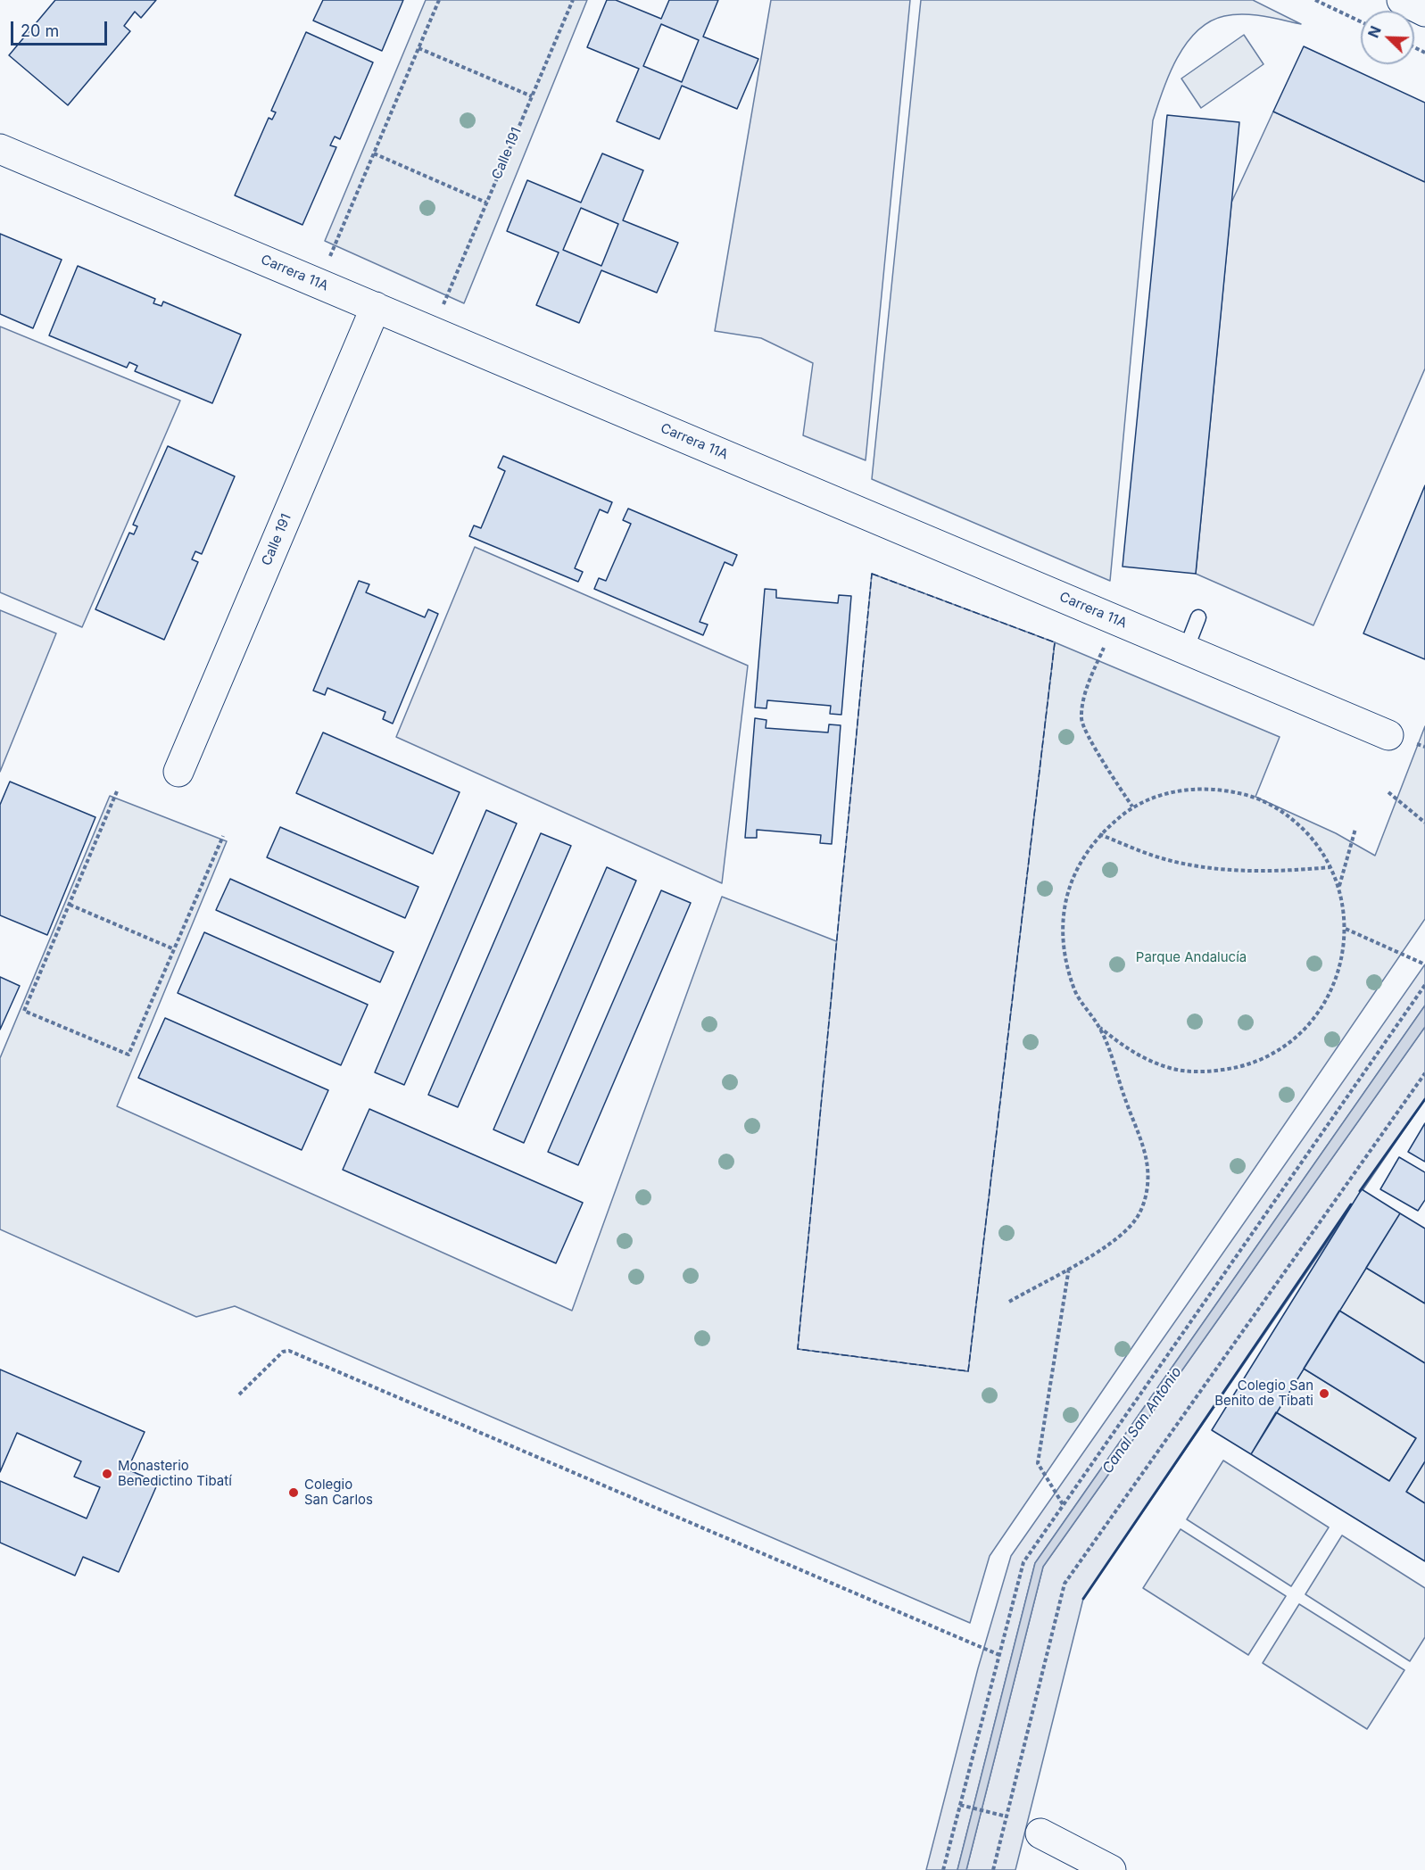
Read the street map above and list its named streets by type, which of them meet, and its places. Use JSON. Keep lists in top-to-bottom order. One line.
{"streets":{"street":["Calle 191","Carrera 11A"]},"crossings":[["Calle 191","Carrera 11A"]],"water":["Canal San Antonio"],"parks":["Parque Andalucía"],"places":["Colegio San Benito de Tibati","Monasterio Benedictino Tibatí","Colegio San Carlos"],"scale_bar":"20 m","north":"top left"}
